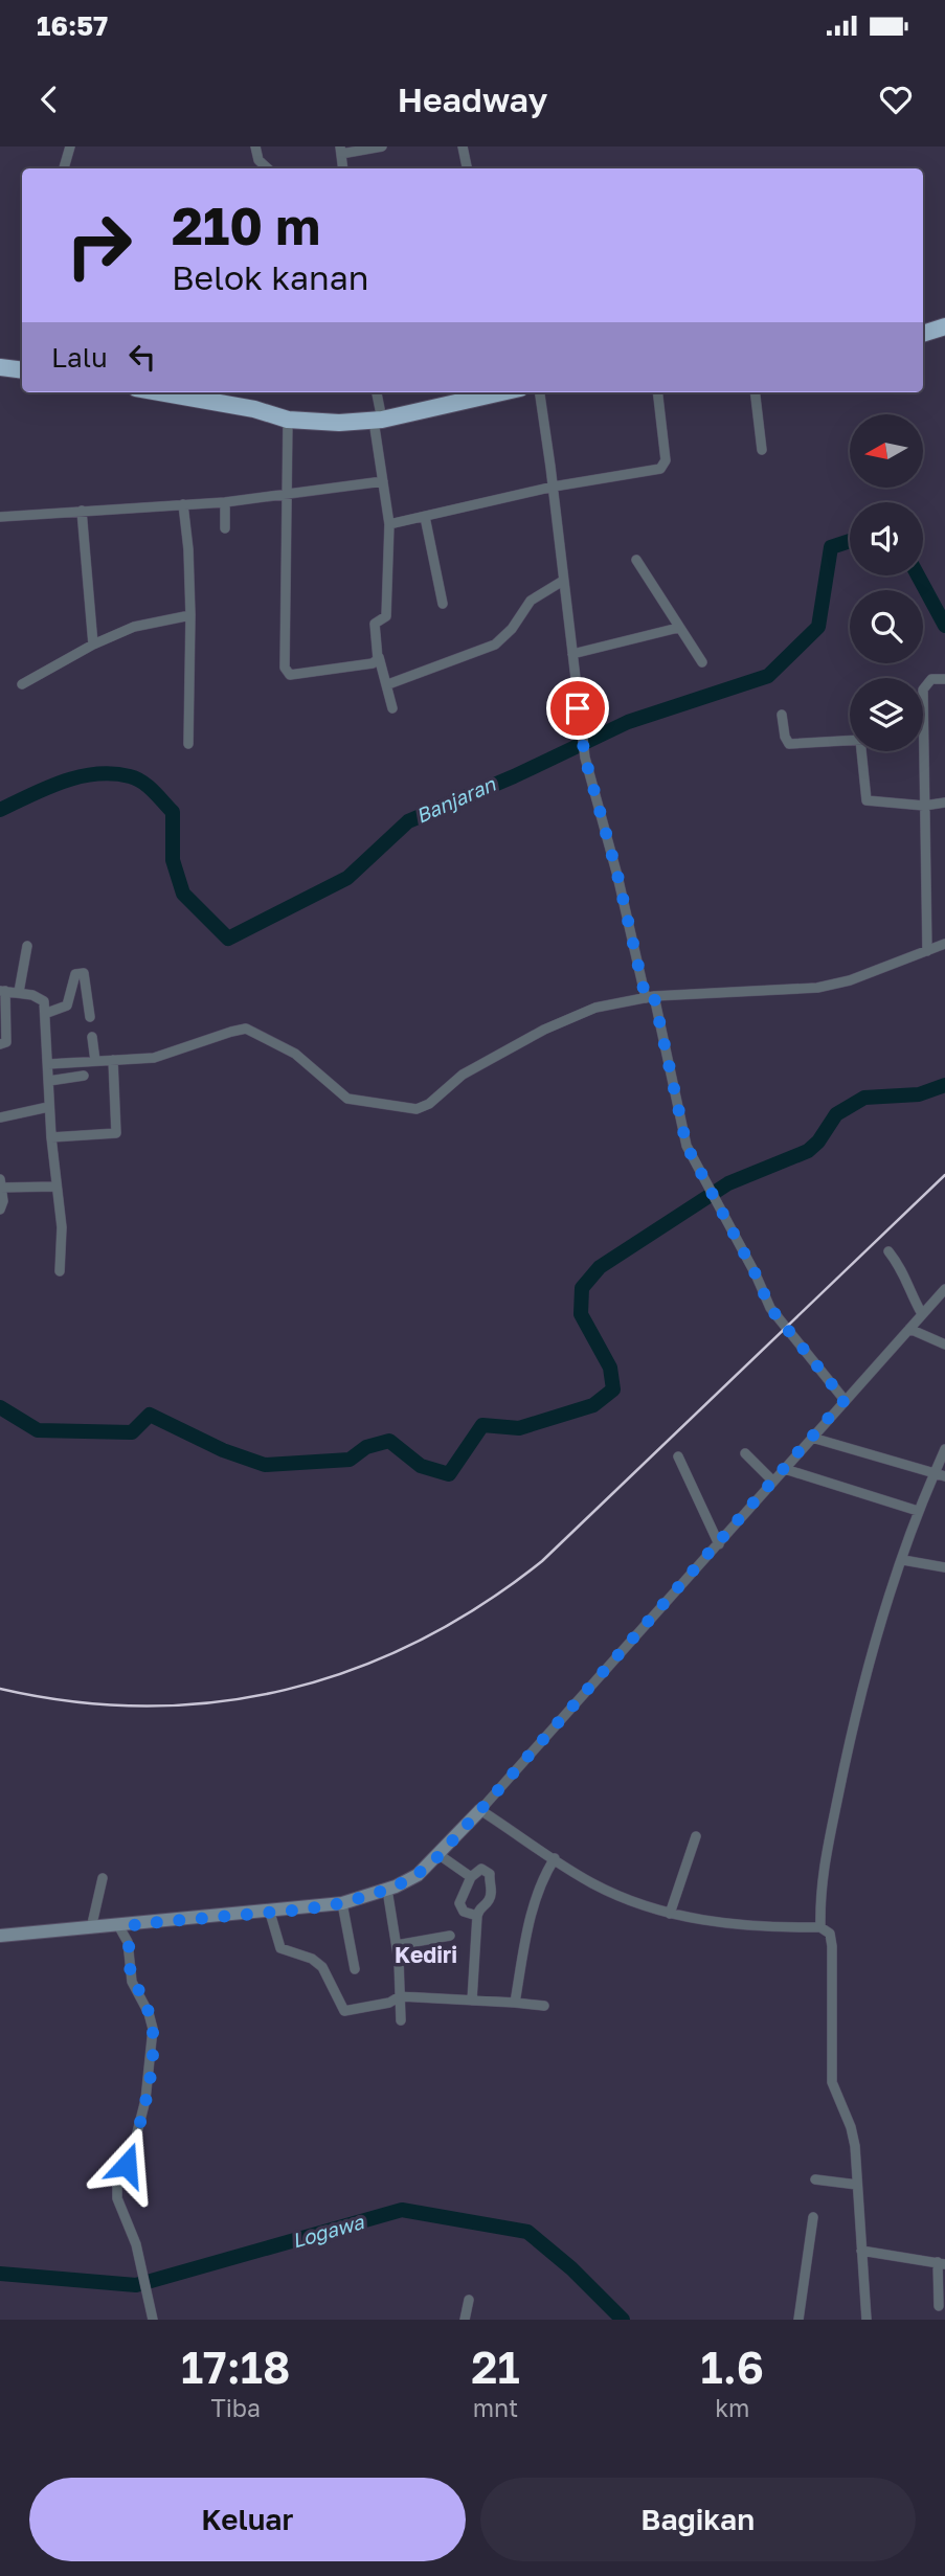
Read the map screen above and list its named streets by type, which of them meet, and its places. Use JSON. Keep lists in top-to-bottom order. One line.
{"districts":["Kediri"],"water":["Banjaran","Logawa"],"north":"left","page":{"status":"16:57","header":"Headway","turn":["210 m","Belok kanan"],"then":"Lalu","eta":["17:18","Tiba","21","mnt","1.6","km"],"buttons":["Keluar","Bagikan"]}}
